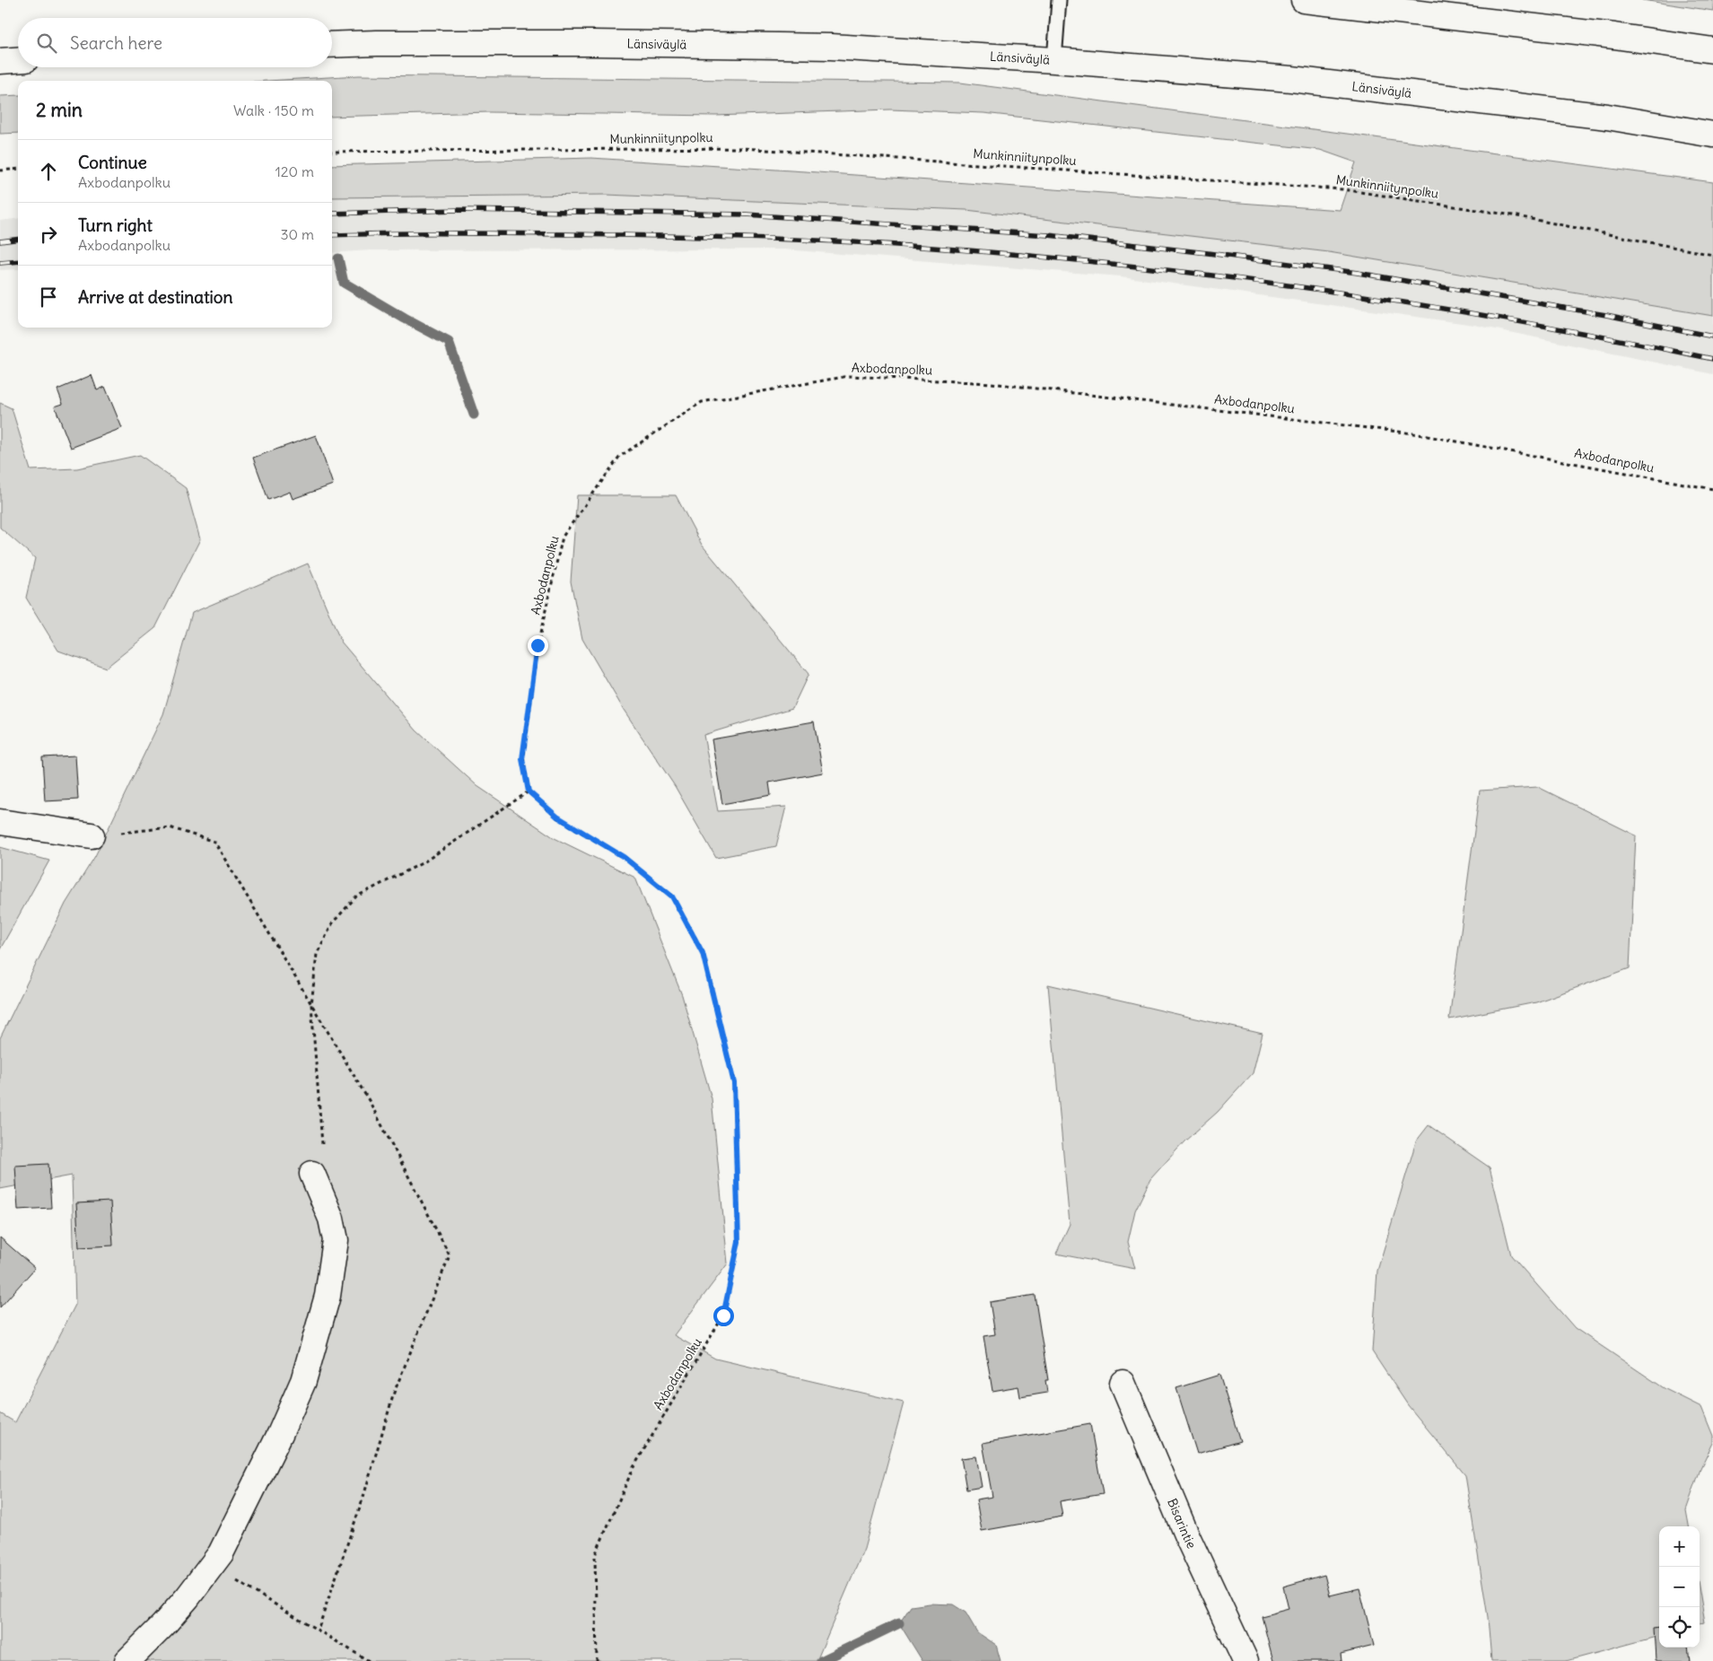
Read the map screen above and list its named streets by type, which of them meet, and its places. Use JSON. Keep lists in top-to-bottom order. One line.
{"streets":{"main road":["Länsiväylä","Bisarintie"],"path":["Munkinniitynpolku","Axbodanpolku"]},"page":{"search":"Search here","heading":["2 min","Walk · 150 m"],"list":[["Continue","Axbodanpolku","120 m"],["Turn right","Axbodanpolku","30 m"],"Arrive at destination"],"map_buttons":["+","−"]}}
